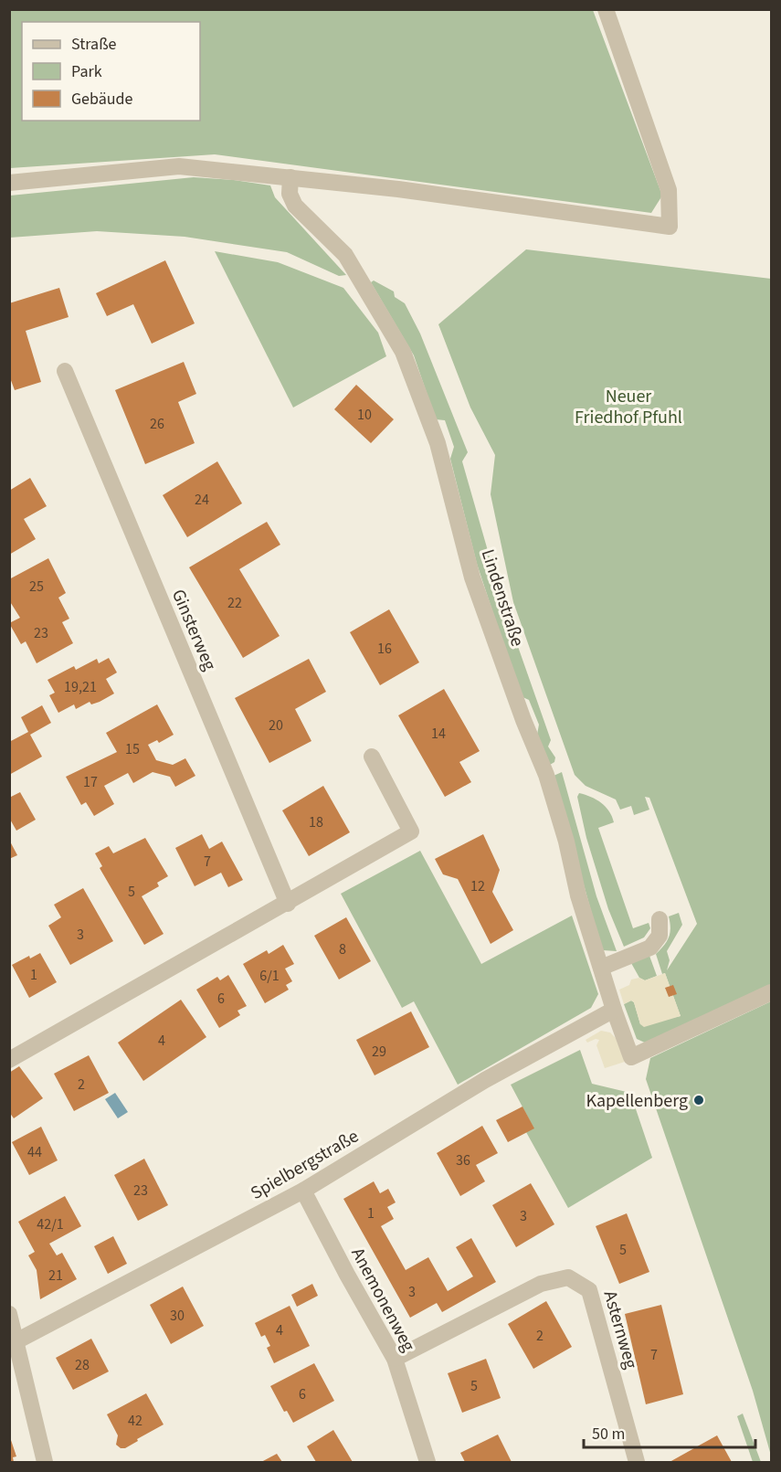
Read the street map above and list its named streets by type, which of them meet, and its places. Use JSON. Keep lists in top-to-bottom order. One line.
{"streets":{"street":["Lindenstraße","Ginsterweg","Spielbergstraße","Anemonenweg","Asternweg"]},"crossings":[["Lindenstraße","Spielbergstraße"],["Spielbergstraße","Anemonenweg"],["Anemonenweg","Asternweg"]],"parks":["Neuer Friedhof Pfuhl"],"places":["Kapellenberg"],"house_numbers":["10","26","24","25","22","23","16","19,21","20","14","15","17","18","7","12","5","3","8","1","6/1","6","4","29","2","44","36","23","1","3","42/1","5","21","3","30","4","2","7","28","5","6","42"],"legend":["Straße","Park","Gebäude"],"scale_bar":"50 m"}
